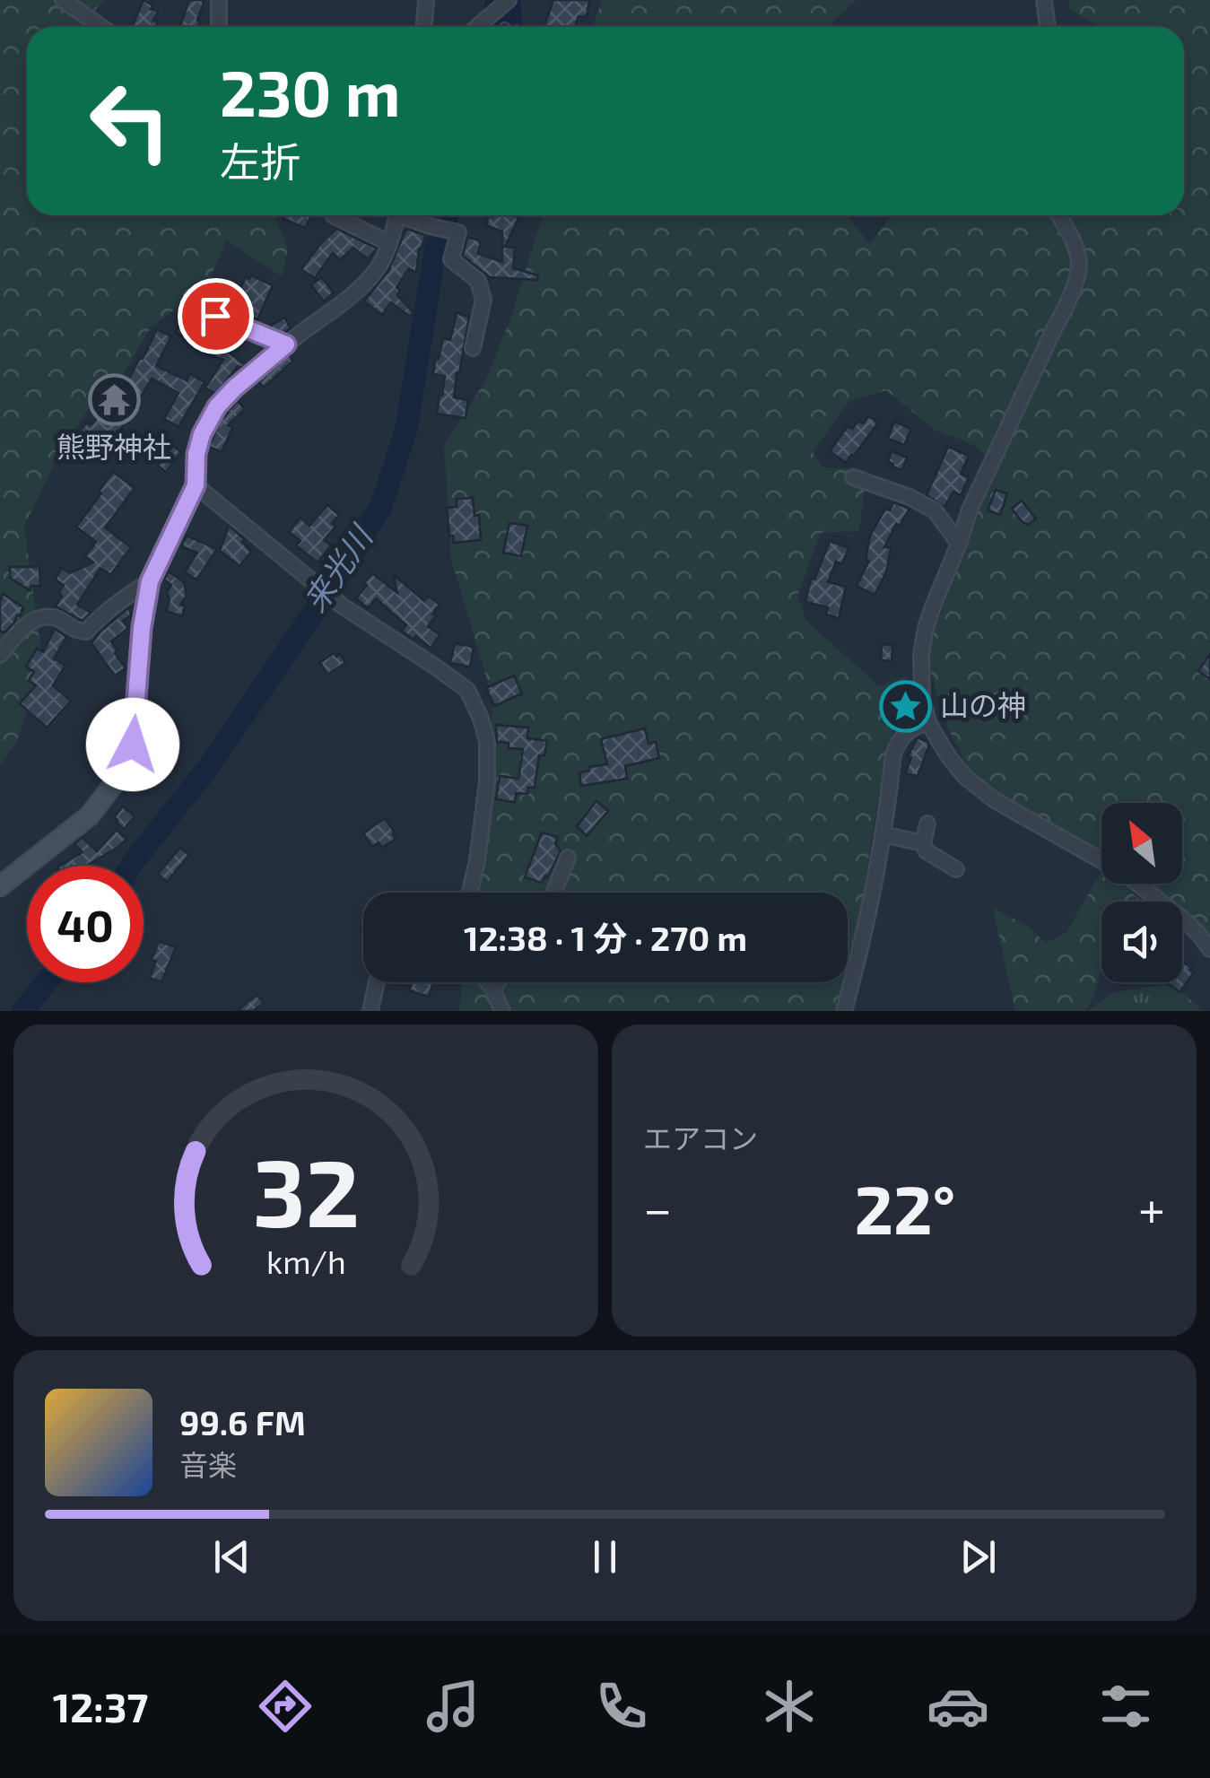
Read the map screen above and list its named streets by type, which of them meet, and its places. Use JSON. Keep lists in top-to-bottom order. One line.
{"water":["来光川"],"places":{"temple":["熊野神社"],"place":["山の神"]},"north":"top left","page":{"turn":["230 m","左折"],"limit":"40","trip":"12:38 · 1 分 · 270 m","tile":"エアコン","heat":["−","22°","+"],"song":["99.6 FM","音楽"],"tabs":"12:37","gauge":["32","km/h"]}}
